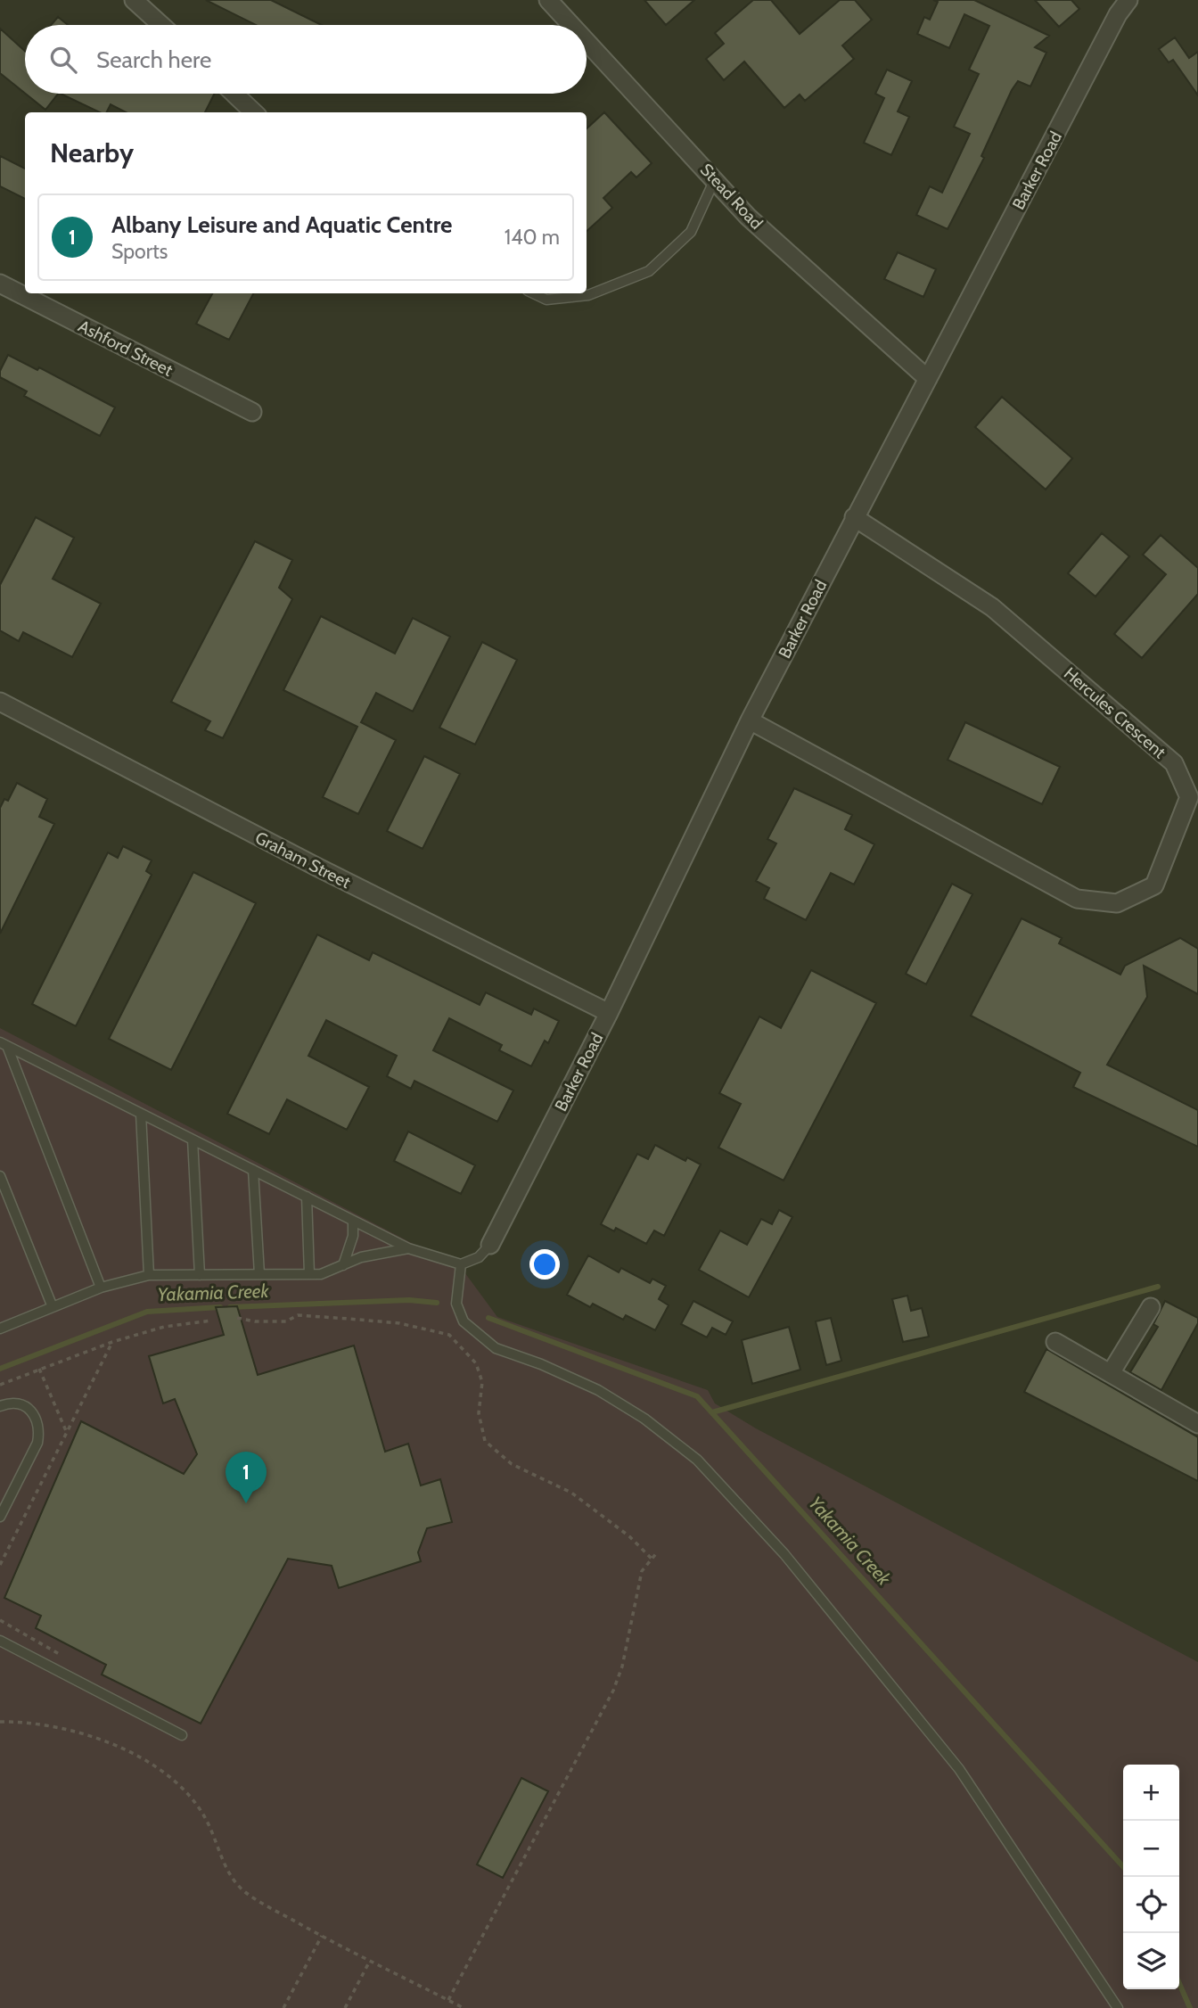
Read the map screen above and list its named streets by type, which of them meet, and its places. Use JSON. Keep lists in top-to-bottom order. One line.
{"streets":{"street":["Barker Road","Stead Road","Ashford Street","Hercules Crescent","Graham Street"]},"crossings":[["Barker Road","Stead Road"],["Barker Road","Hercules Crescent"],["Barker Road","Graham Street"]],"water":["Yakamia Creek"],"page":{"search":"Search here","heading":"Nearby","list":[{"mark":"1","name":"Albany Leisure and Aquatic Centre","note":"Sports","value":"140 m"}],"pins":"1","map_buttons":["+","−"]}}
